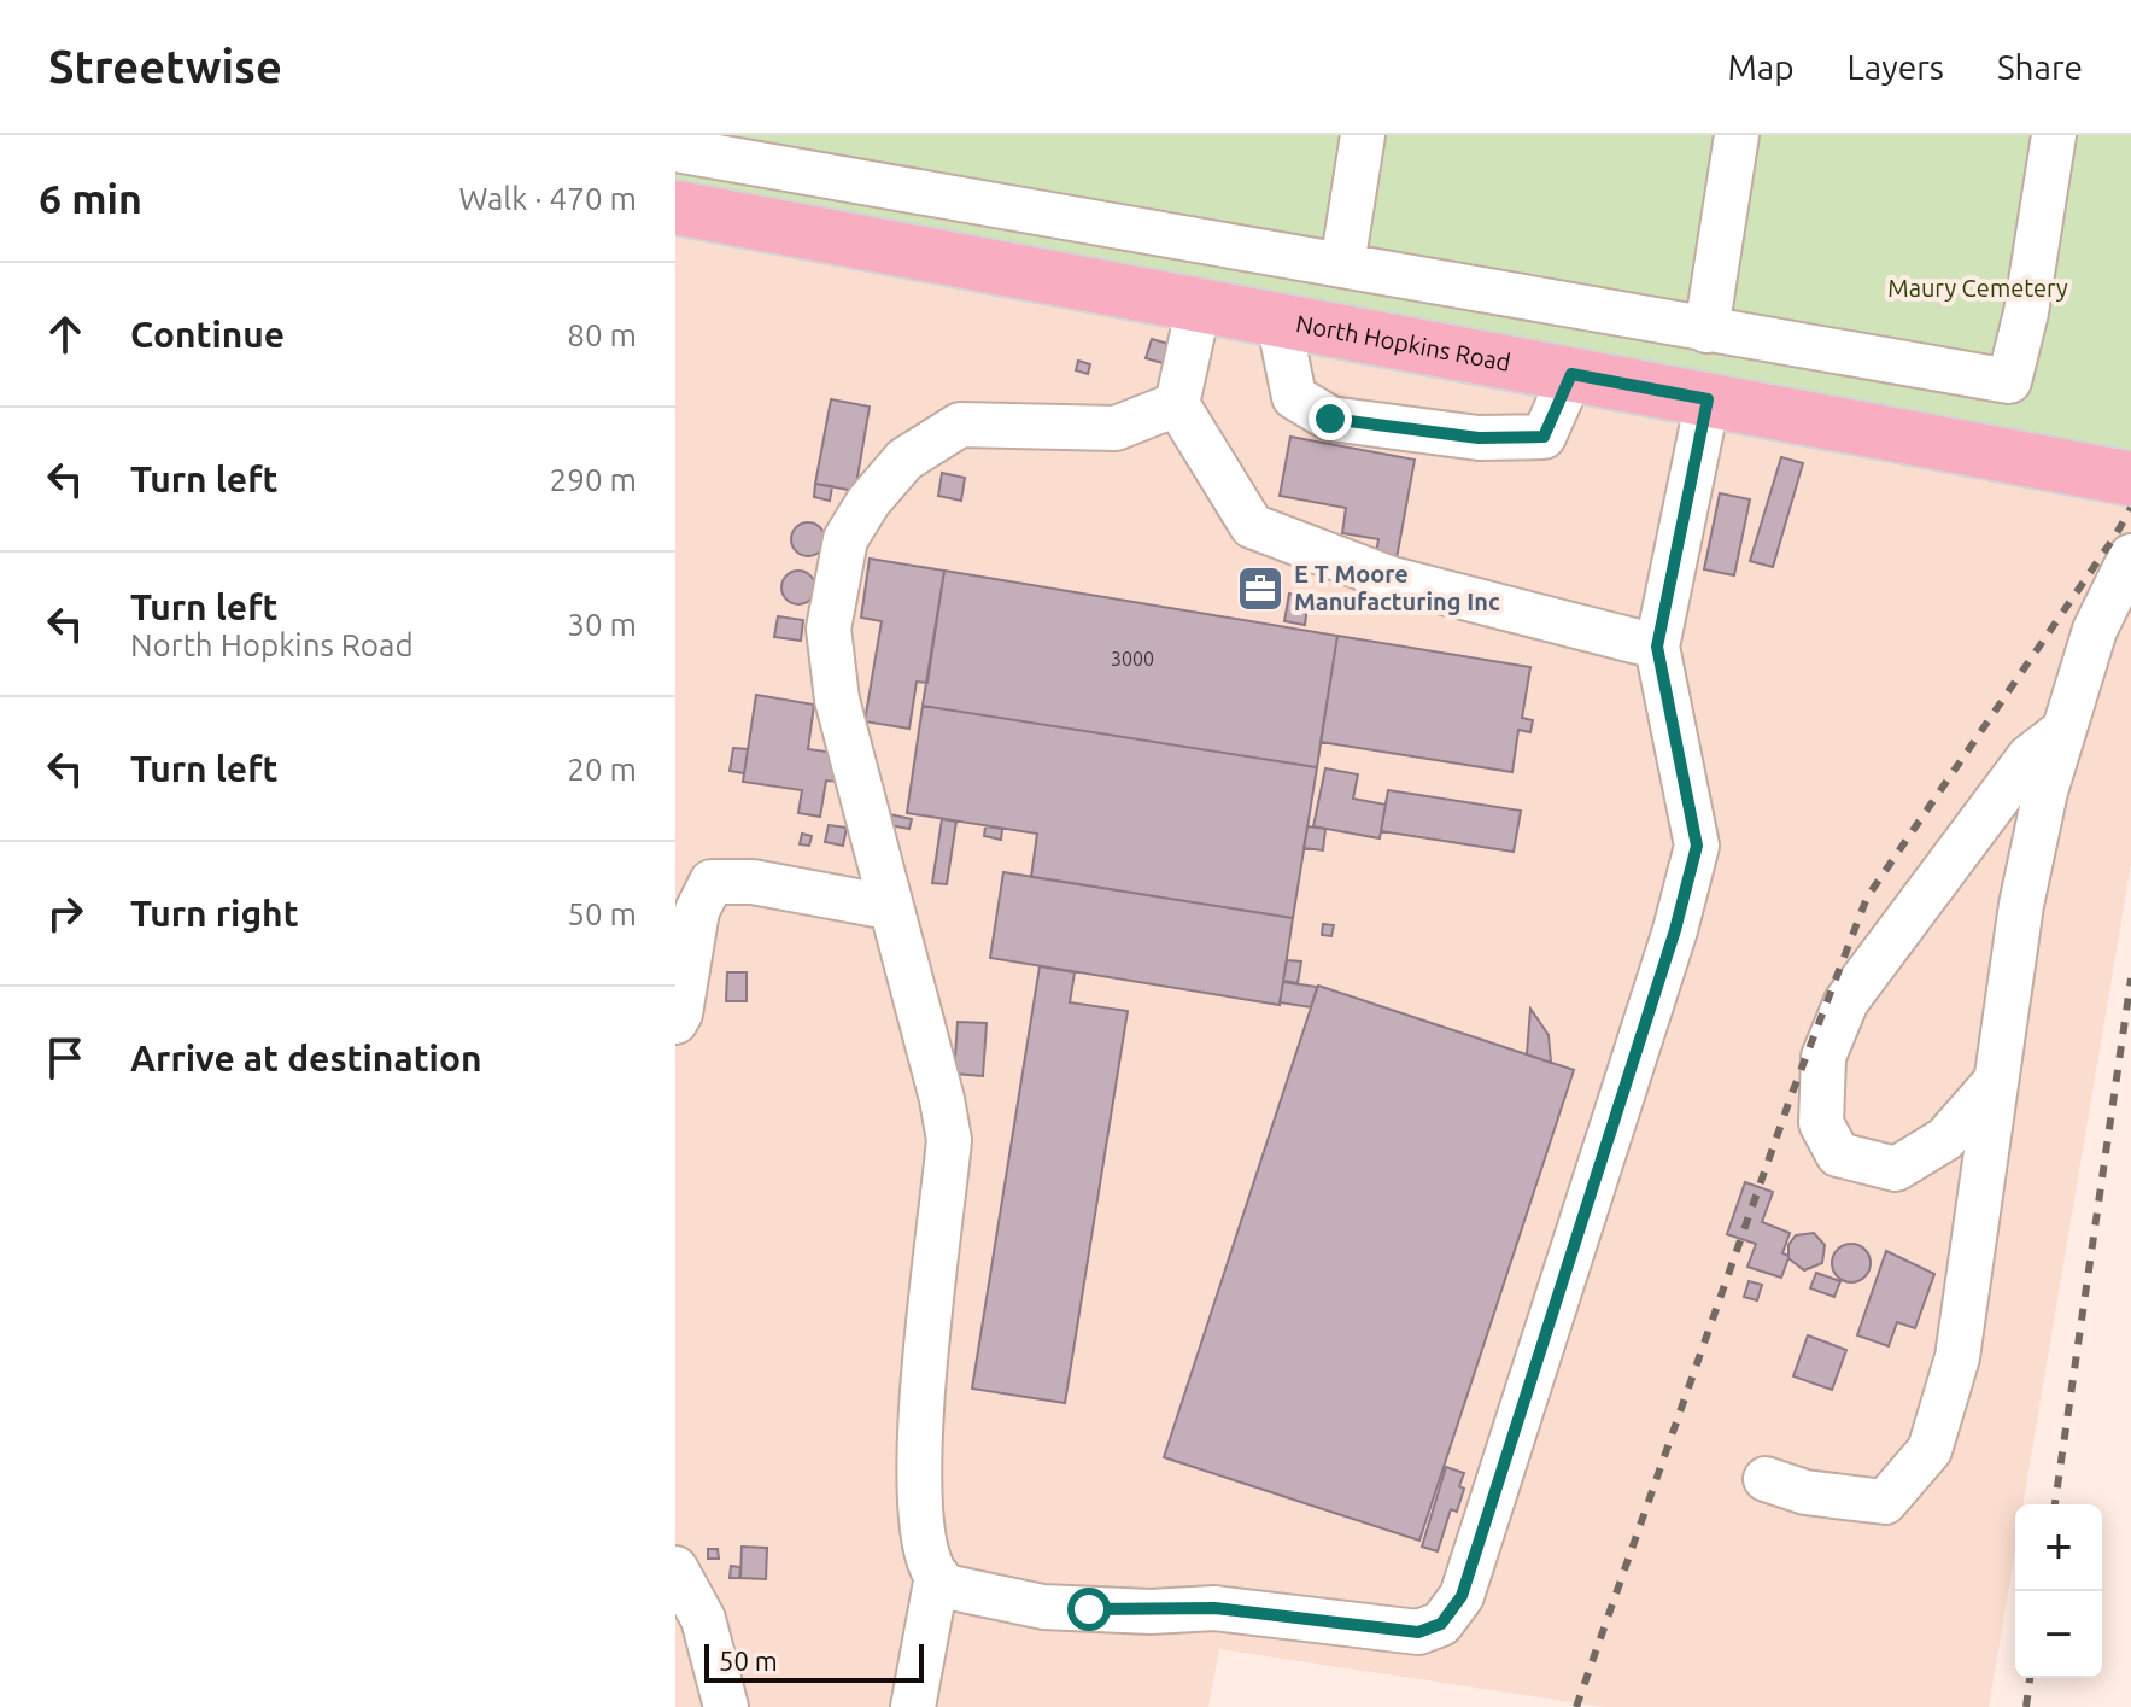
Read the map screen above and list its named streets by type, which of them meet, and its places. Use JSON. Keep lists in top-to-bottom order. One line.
{"streets":{"main road":["North Hopkins Road"]},"parks":["Maury Cemetery"],"places":{"office":["E T Moore Manufacturing Inc"]},"house_numbers":["3000"],"scale_bar":"50 m","page":{"header":"Streetwise","nav":["Map","Layers","Share"],"heading":["6 min","Walk · 470 m"],"list":[["Continue","80 m"],["Turn left","290 m"],["Turn left","North Hopkins Road","30 m"],["Turn left","20 m"],["Turn right","50 m"],"Arrive at destination"],"map_buttons":["+","−"],"scale":"50 m"}}
